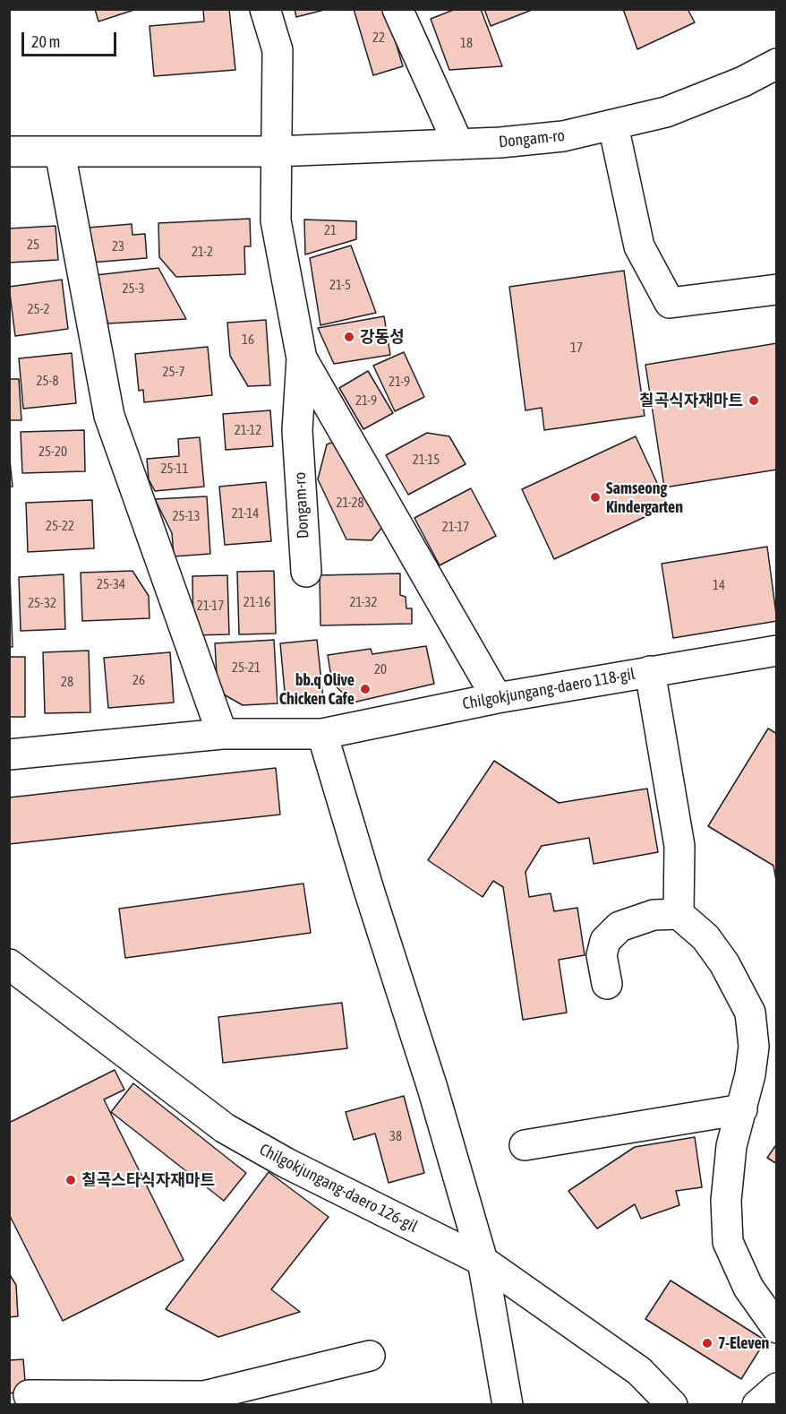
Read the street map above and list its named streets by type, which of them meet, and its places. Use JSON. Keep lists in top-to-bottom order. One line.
{"streets":{"street":["Dongam-ro","Chilgokjungang-daero 118-gil","Chilgokjungang-daero 126-gil"]},"places":["강동성","칠곡식자재마트","Samseong Kindergarten","bb.q Olive Chicken Cafe","칠곡스타식자재마트","7-Eleven"],"house_numbers":["22","18","21","25","23","21-2","21-5","25-3","25-2","16","17","25-7","25-8","21-9","21-9","21-12","25-20","21-15","25-11","21-28","21-14","25-13","25-22","21-17","25-34","14","21-16","21-32","25-32","21-17","25-21","20","26","28","38"],"scale_bar":"20 m"}
